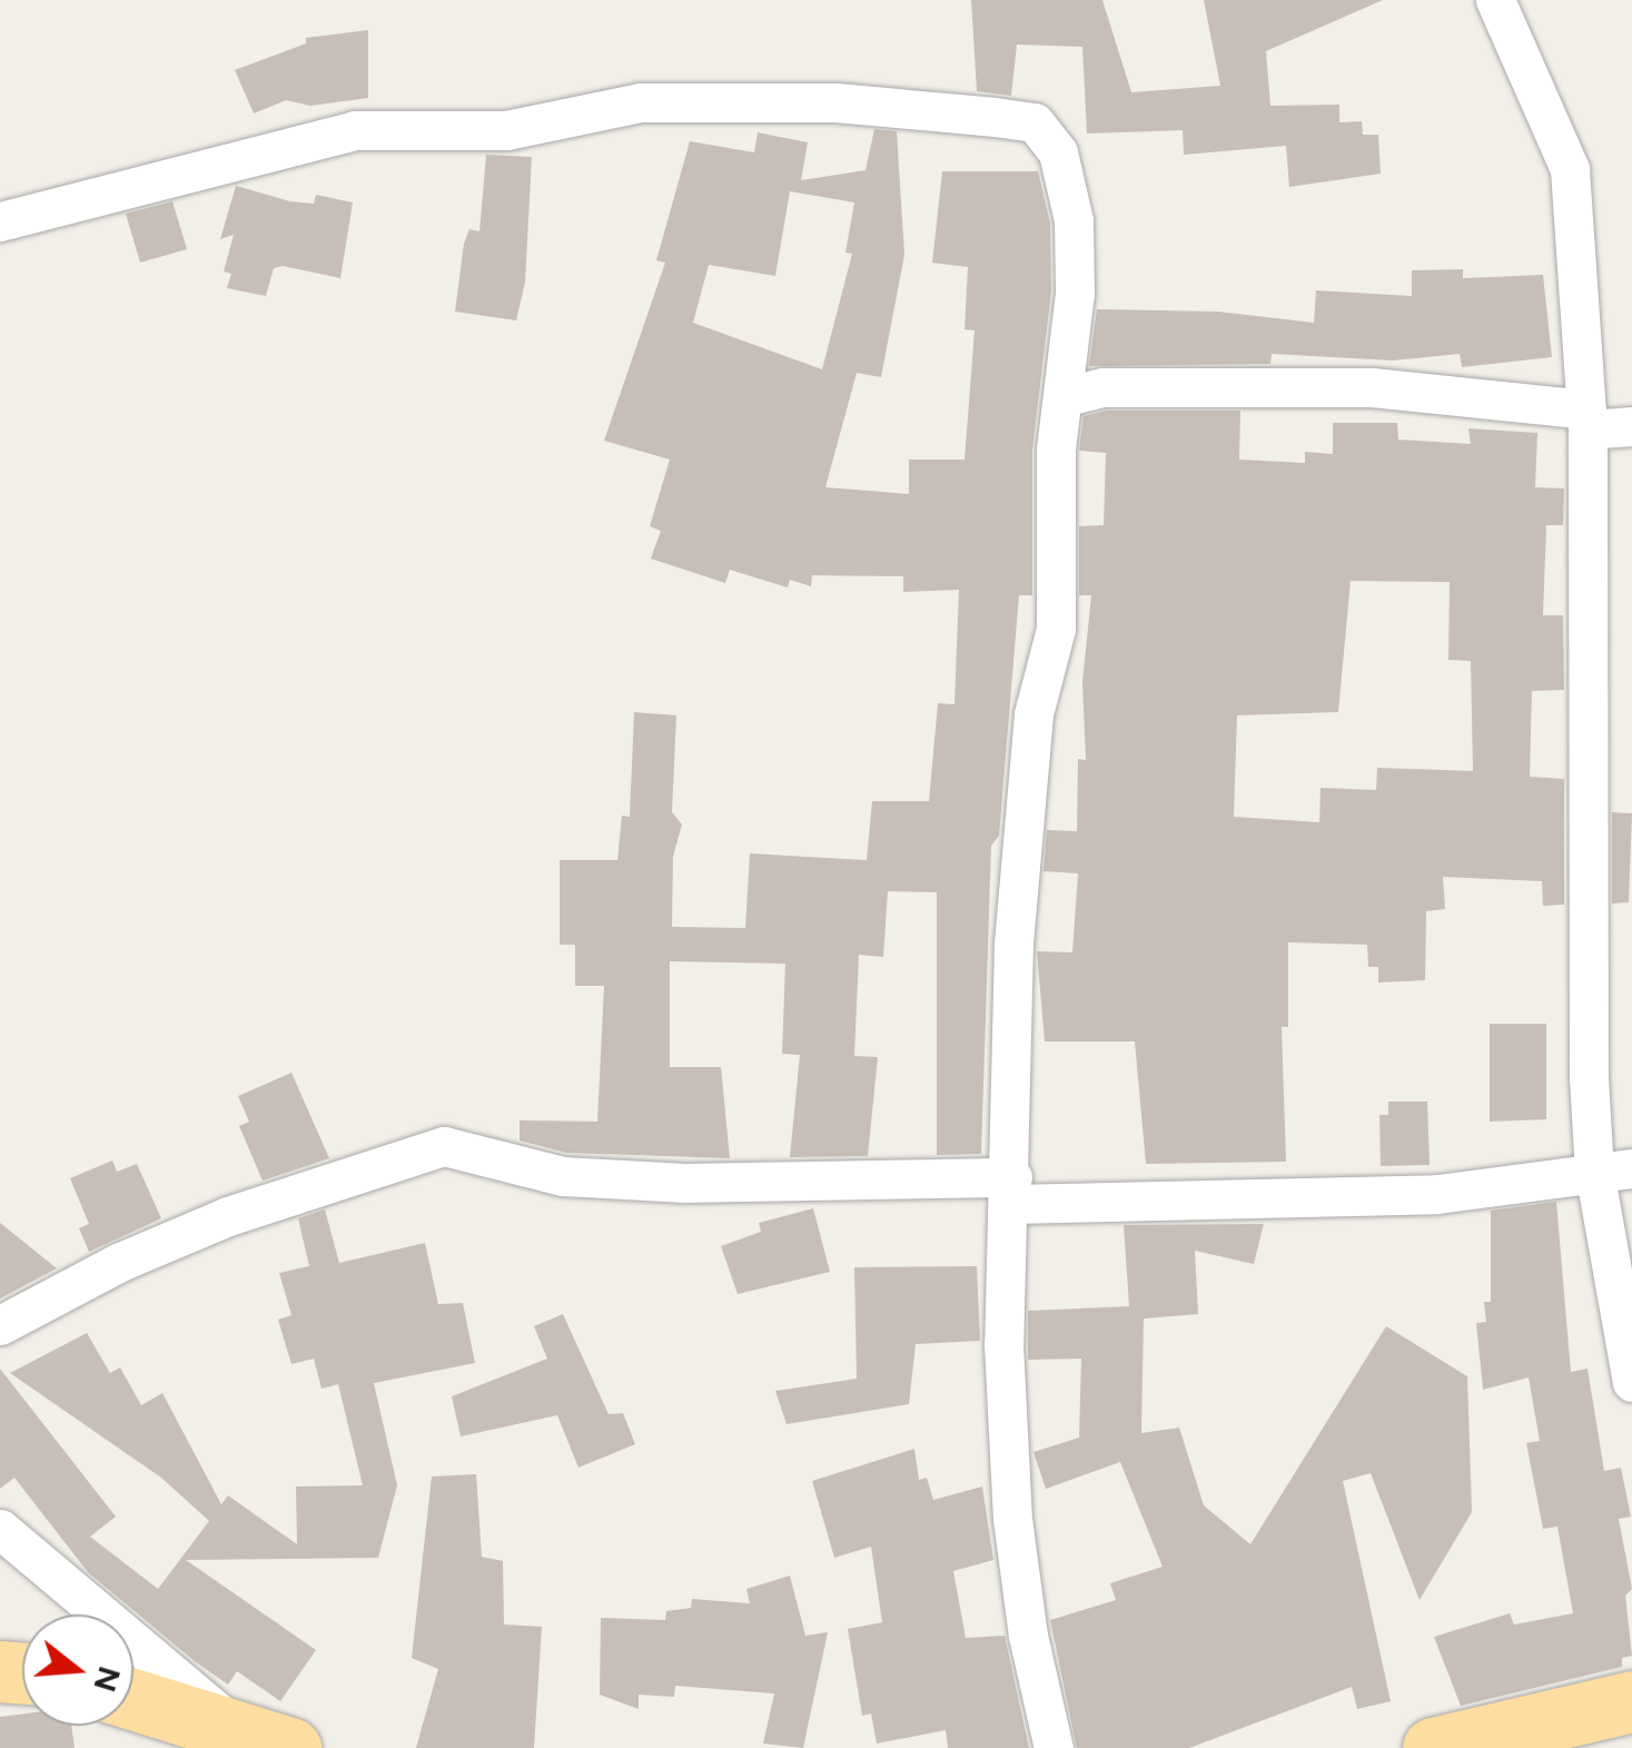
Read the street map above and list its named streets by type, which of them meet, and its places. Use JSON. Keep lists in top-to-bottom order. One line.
{"north":"right"}
